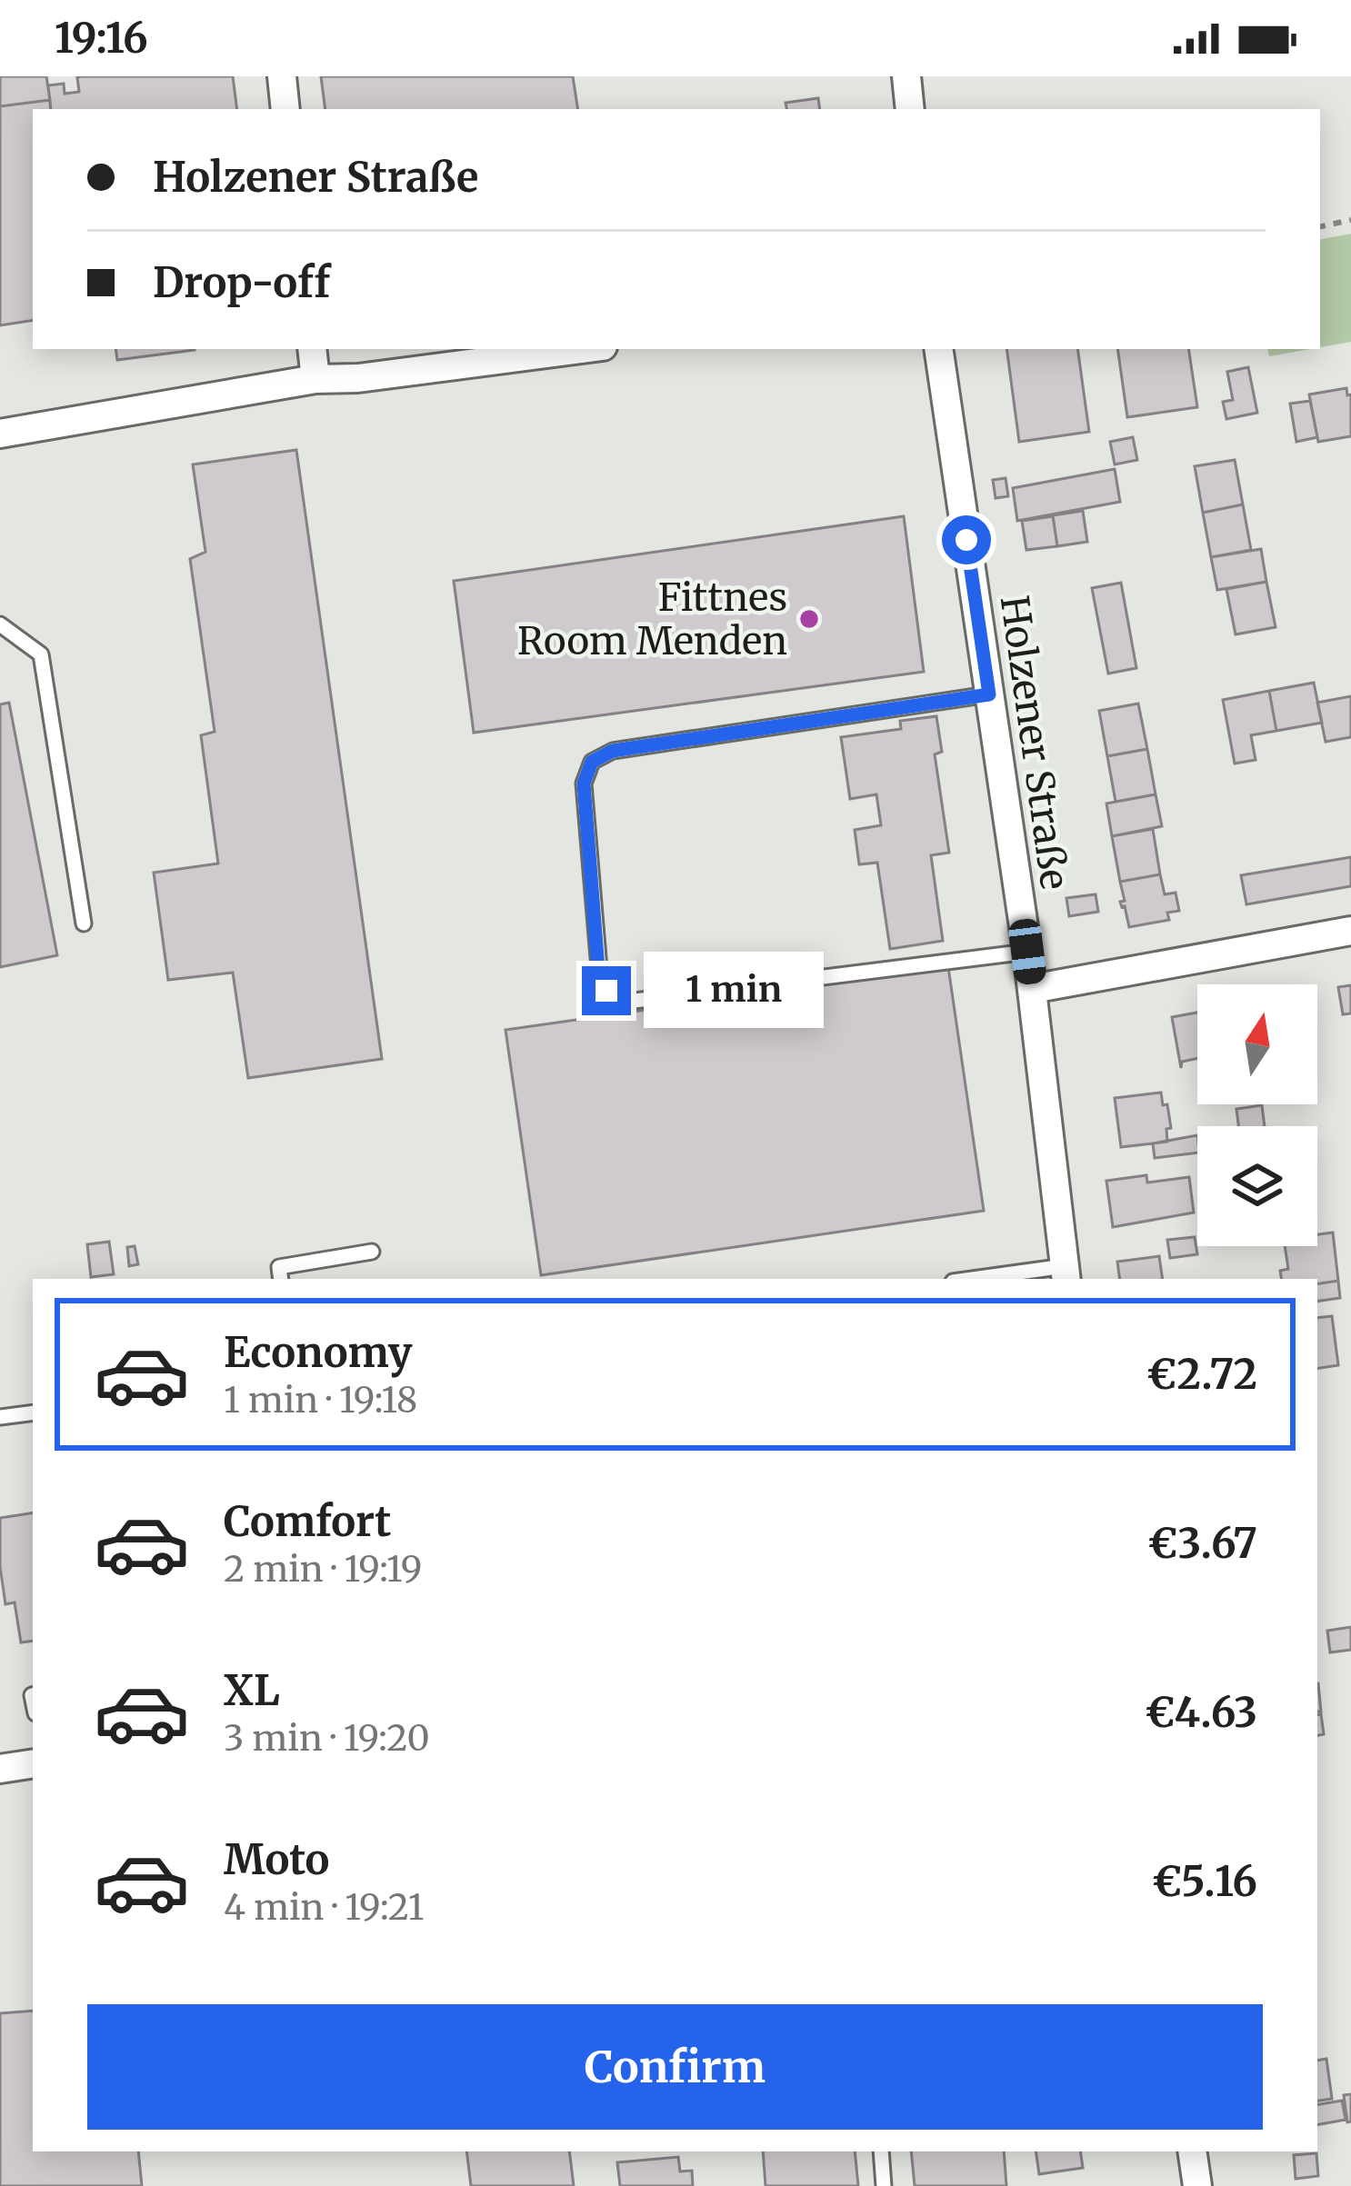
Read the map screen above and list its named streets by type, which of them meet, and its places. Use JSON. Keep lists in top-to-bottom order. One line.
{"streets":{"street":["Holzener Straße"]},"places":["Fittnes Room Menden"],"north":"top","page":{"status":"19:16","banner":["Holzener Straße","Drop-off"],"bubble":"1 min","list":[{"name":"Economy","note":"1 min · 19:18","value":"€2.72"},{"name":"Comfort","note":"2 min · 19:19","value":"€3.67"},{"name":"XL","note":"3 min · 19:20","value":"€4.63"},{"name":"Moto","note":"4 min · 19:21","value":"€5.16"}],"buttons":"Confirm"}}
